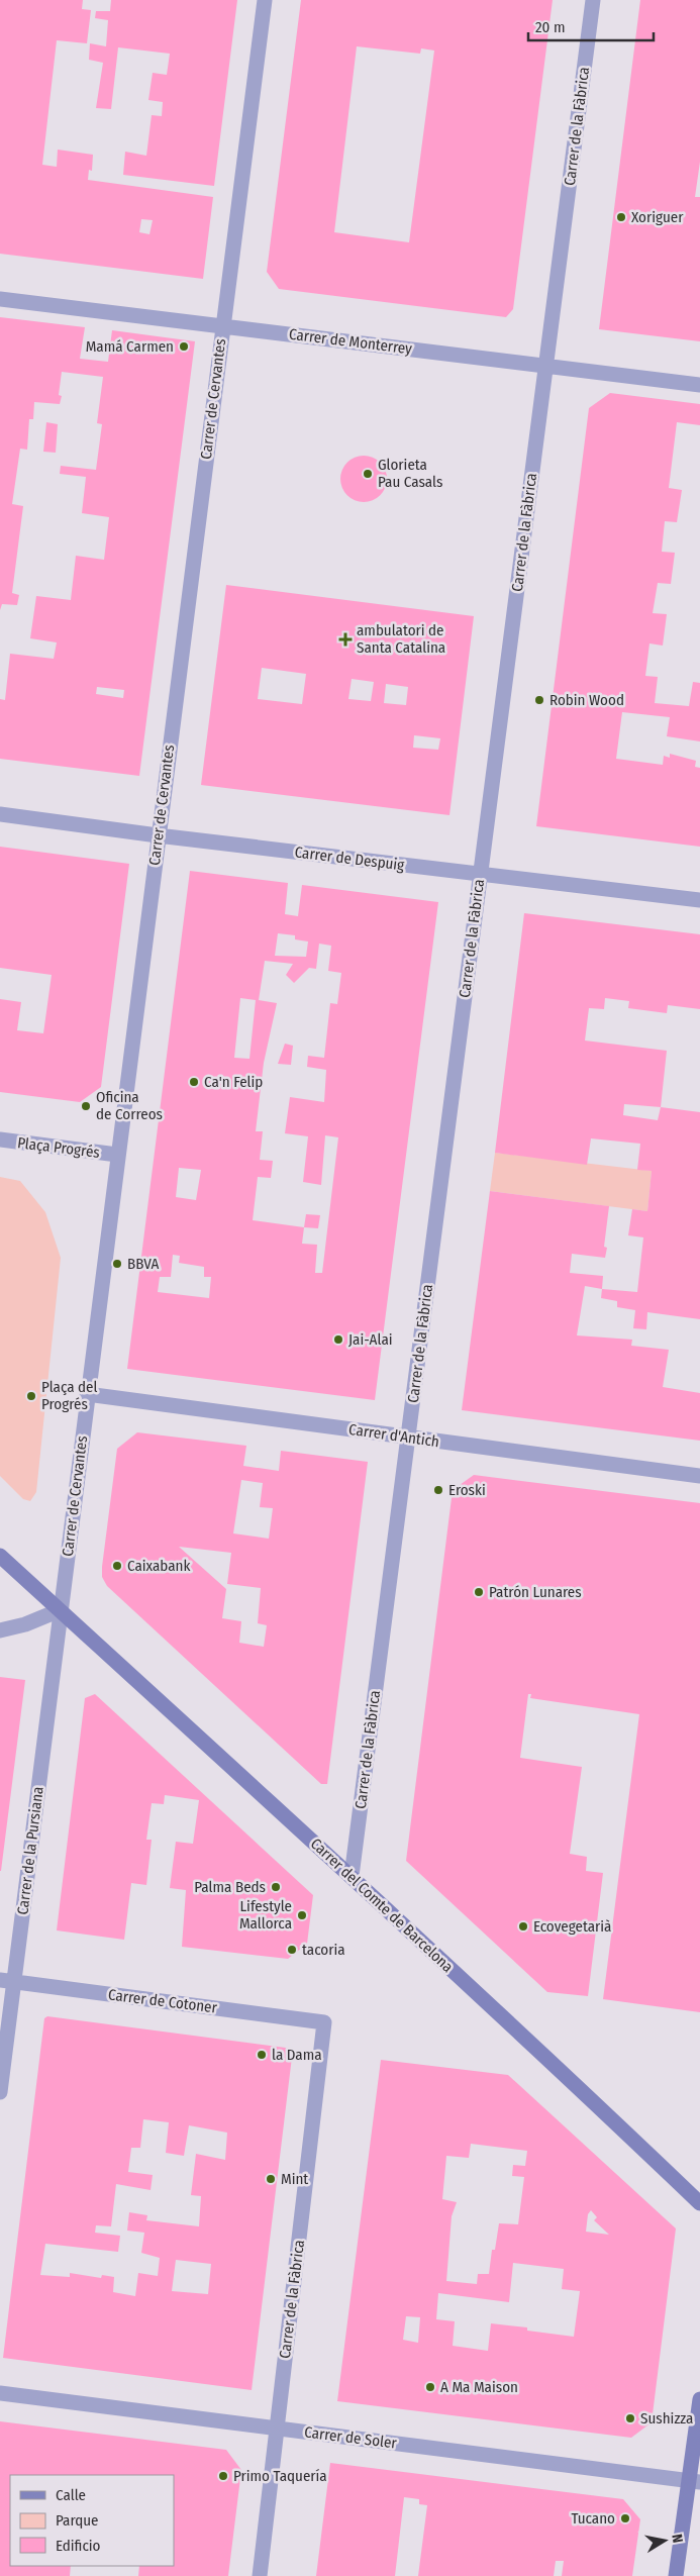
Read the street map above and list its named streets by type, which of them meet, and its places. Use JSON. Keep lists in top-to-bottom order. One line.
{"streets":{"street":["Carrer de la Fàbrica","Carrer de Monterrey","Carrer de Cervantes","Carrer de Despuig","Plaça Progrés","Carrer d'Antich","Carrer de la Pursiana","Carrer del Comte de Barcelona","Carrer de Cotoner","Carrer de Soler"]},"crossings":[["Carrer de la Fàbrica","Carrer de Monterrey"],["Carrer de la Fàbrica","Carrer de Despuig"],["Carrer de la Fàbrica","Carrer d'Antich"],["Carrer de la Fàbrica","Carrer del Comte de Barcelona"],["Carrer de la Fàbrica","Carrer de Cotoner"],["Carrer de la Fàbrica","Carrer de Soler"],["Carrer de Monterrey","Carrer de Cervantes"],["Carrer de Cervantes","Carrer de Despuig"],["Carrer de Cervantes","Plaça Progrés"],["Carrer de Cervantes","Carrer d'Antich"],["Carrer de Cervantes","Carrer de la Pursiana"],["Carrer de Cervantes","Carrer del Comte de Barcelona"],["Carrer de la Pursiana","Carrer del Comte de Barcelona"],["Carrer de la Pursiana","Carrer de Cotoner"]],"places":{"other":["Xoriguer","Mamá Carmen","Glorieta Pau Casals","Robin Wood","Ca'n Felip","Oficina de Correos","BBVA","Jai-Alai","Plaça del Progrés","Eroski","Caixabank","Patrón Lunares","Palma Beds","Lifestyle Mallorca","Ecovegetarià","tacoria","la Dama","Mint","A Ma Maison","Sushizza","Primo Taquería","Tucano"],"health":["ambulatori de Santa Catalina"]},"legend":["Calle","Parque","Edificio"],"scale_bar":"20 m","north":"right"}
